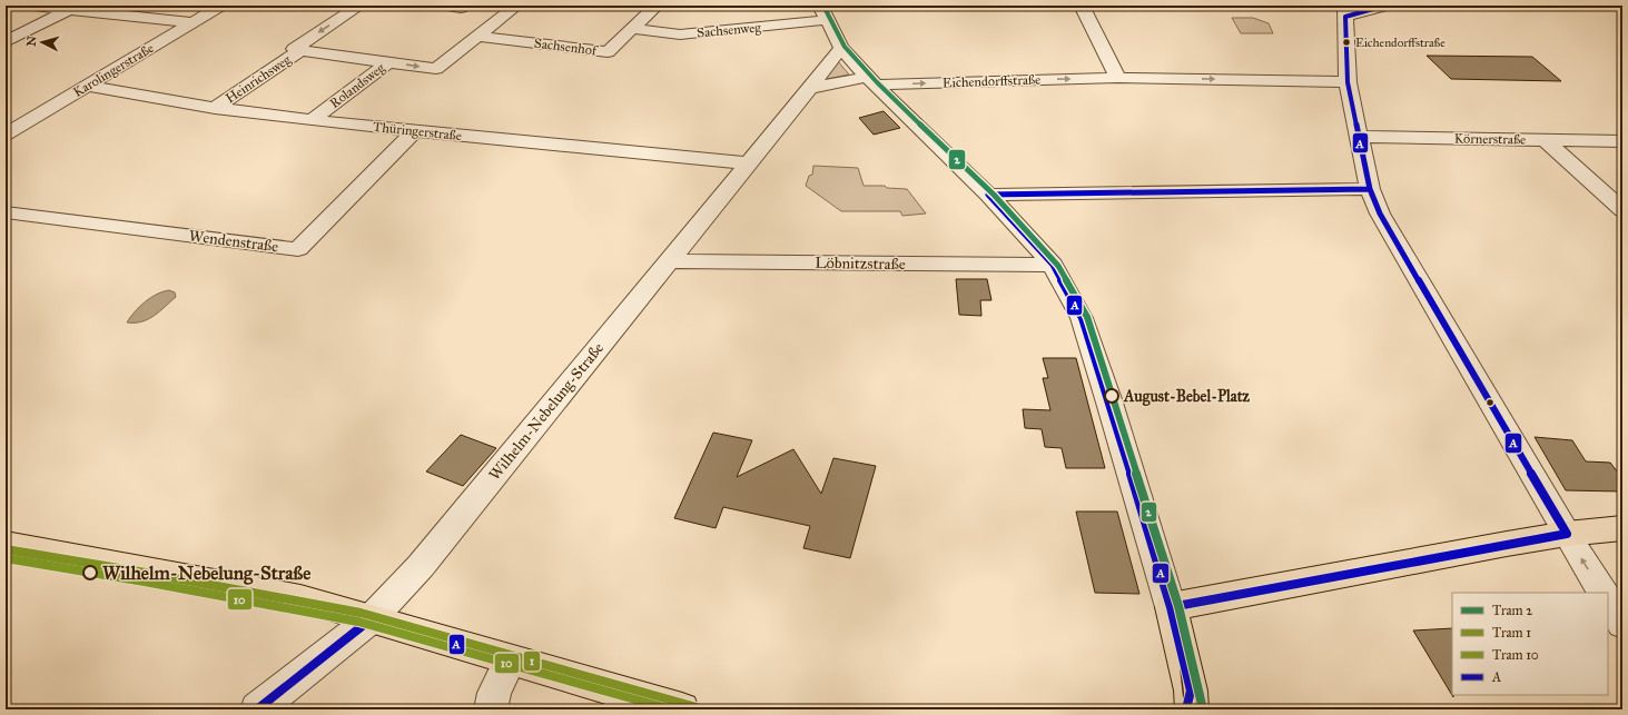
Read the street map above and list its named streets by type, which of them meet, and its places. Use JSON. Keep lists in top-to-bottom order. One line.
{"streets":{"street":["Sachsenweg","Sachsenhof","Karolingerstraße","Heinrichsweg","Eichendorffstraße","Rolandsweg","Thüringerstraße","Körnerstraße","Wendenstraße","Löbnitzstraße","Wilhelm-Nebelung-Straße"]},"crossings":[["Sachsenweg","Sachsenhof"],["Sachsenhof","Rolandsweg"],["Karolingerstraße","Thüringerstraße"],["Heinrichsweg","Rolandsweg"],["Heinrichsweg","Thüringerstraße"],["Rolandsweg","Thüringerstraße"],["Thüringerstraße","Wendenstraße"],["Thüringerstraße","Wilhelm-Nebelung-Straße"],["Löbnitzstraße","Wilhelm-Nebelung-Straße"]],"one_way":["Rolandsweg"],"places":["Eichendorffstraße","August-Bebel-Platz","Wilhelm-Nebelung-Straße"],"lines":["tram line 2","transit line A","tram line 1","tram line 10"],"legend":["Tram 2","Tram 1","Tram 10","A"],"north":"left"}
